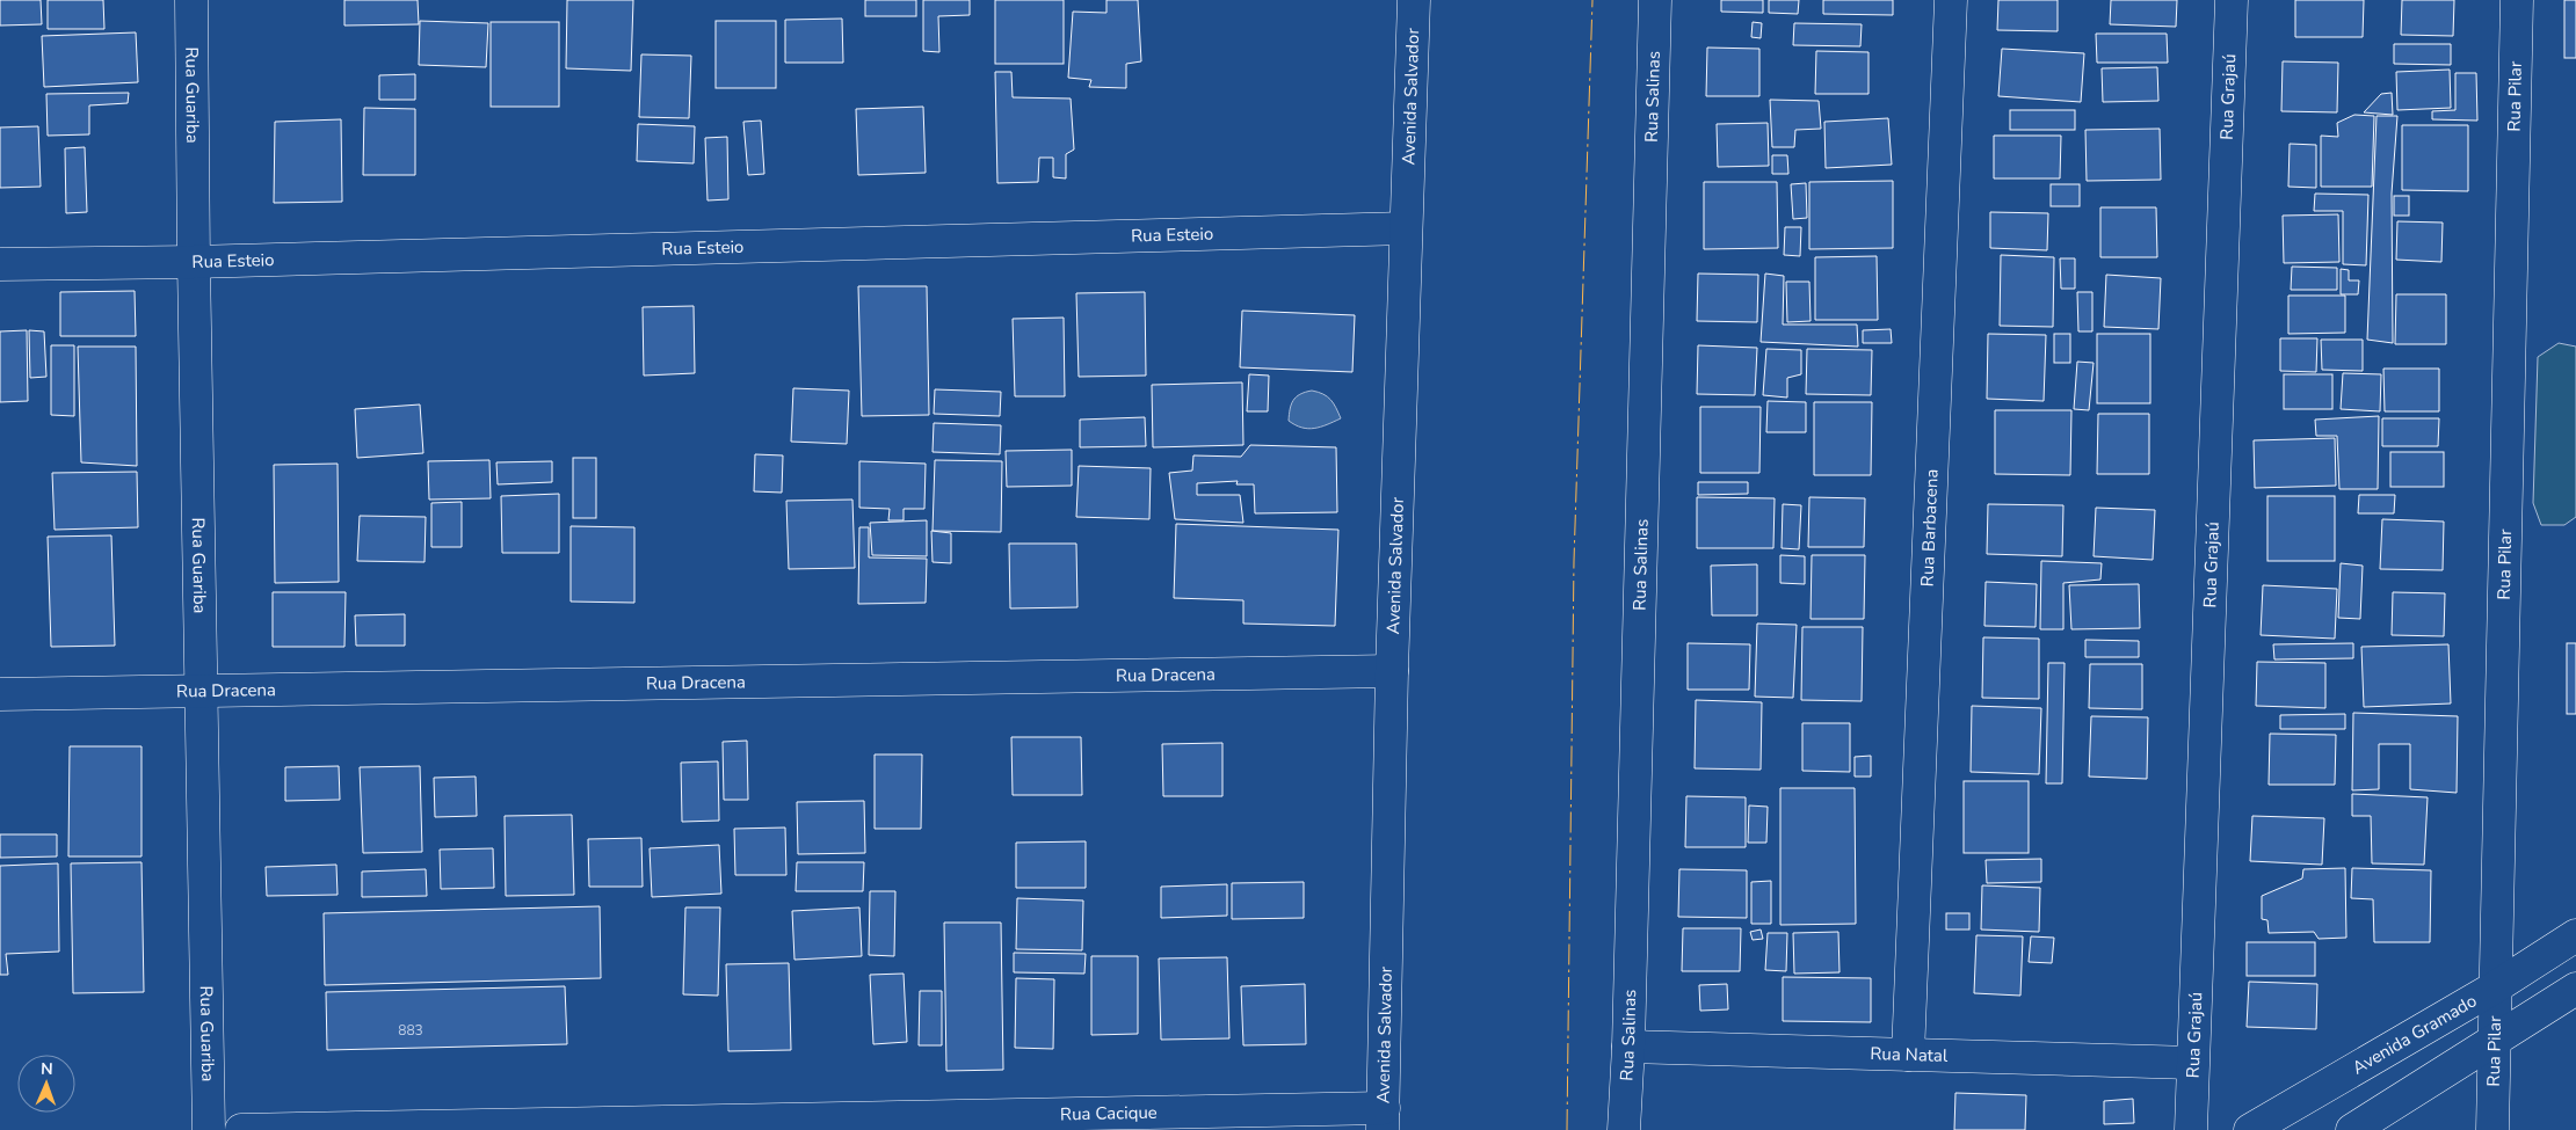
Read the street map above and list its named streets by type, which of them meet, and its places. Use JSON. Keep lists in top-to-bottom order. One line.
{"streets":{"street":["Rua Guariba","Avenida Salvador","Rua Salinas","Rua Grajaú","Rua Pilar","Rua Esteio","Rua Barbacena","Rua Dracena","Avenida Gramado","Rua Natal","Rua Cacique"]},"crossings":[["Rua Guariba","Rua Esteio"],["Rua Guariba","Rua Dracena"],["Avenida Salvador","Rua Esteio"],["Avenida Salvador","Rua Dracena"],["Avenida Salvador","Rua Cacique"],["Rua Salinas","Rua Natal"],["Rua Grajaú","Rua Natal"],["Rua Pilar","Avenida Gramado"],["Rua Barbacena","Rua Natal"]],"house_numbers":["883"],"north":"top"}
